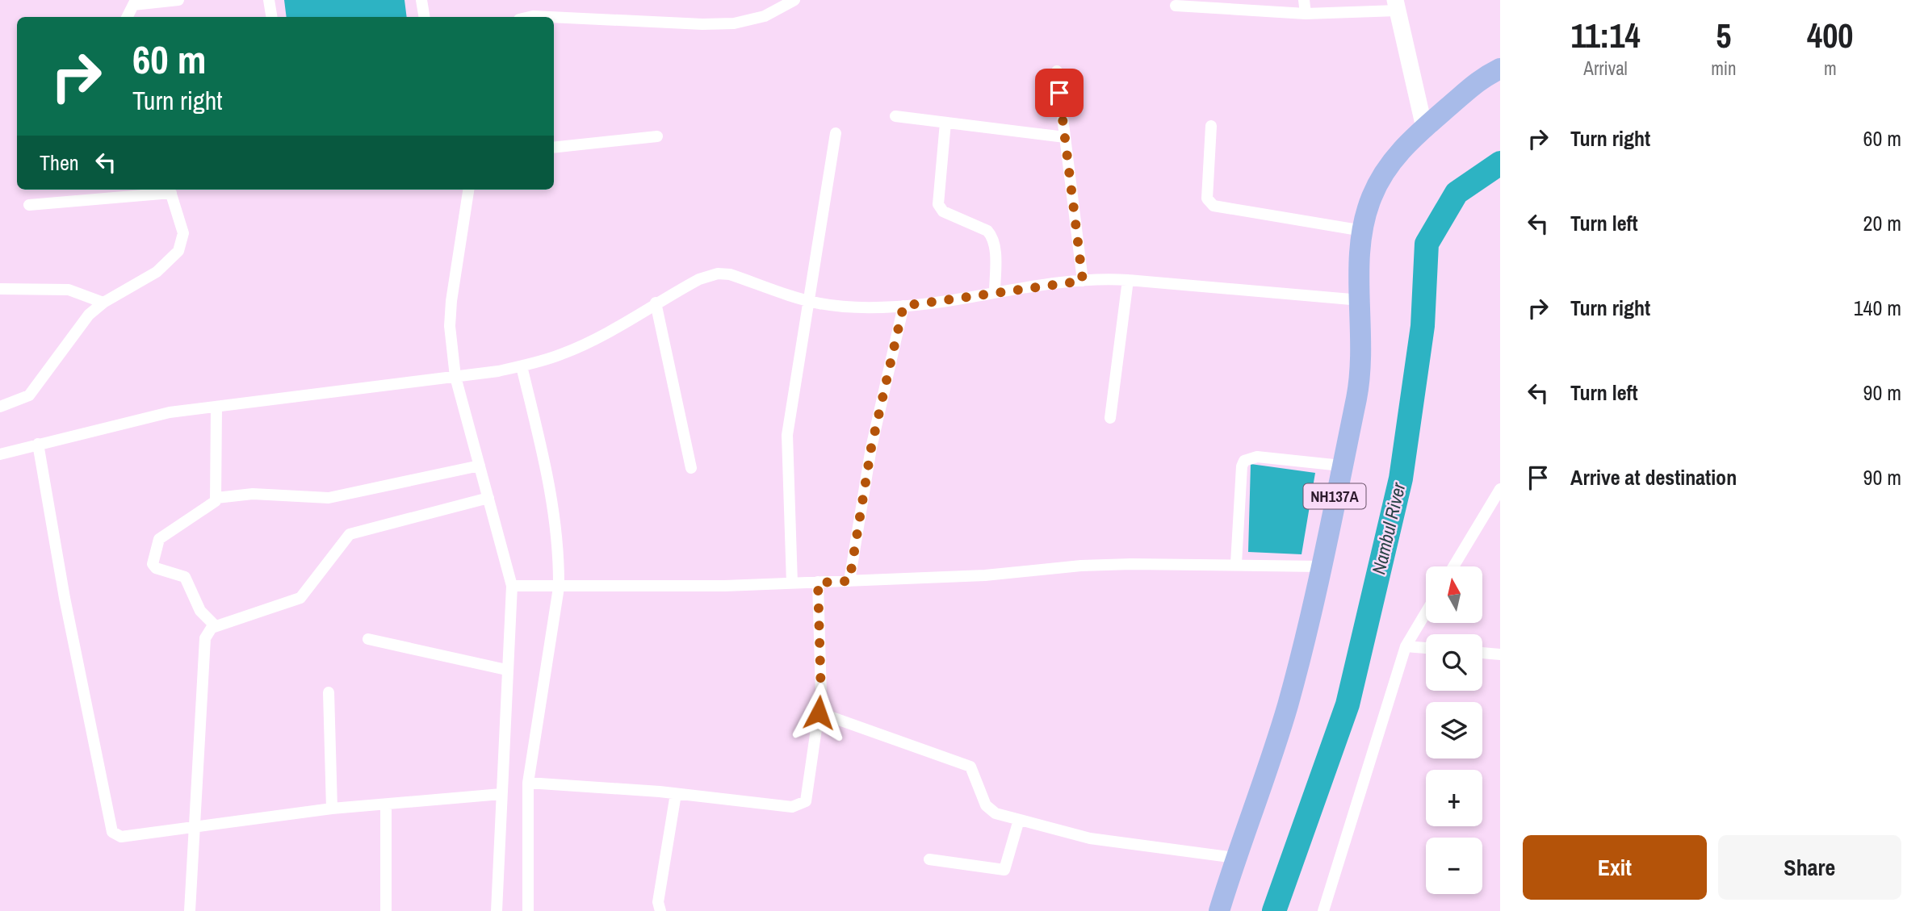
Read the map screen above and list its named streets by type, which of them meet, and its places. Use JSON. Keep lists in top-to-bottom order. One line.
{"streets":{"highway":["NH137A"]},"water":["Nambul River"],"north":"top","page":{"eta":["11:14","Arrival","5","min","400","m"],"turn":["60 m","Turn right"],"list":[{"name":"Turn right","value":"60 m"},{"name":"Turn left","value":"20 m"},{"name":"Turn right","value":"140 m"},{"name":"Turn left","value":"90 m"},{"name":"Arrive at destination","value":"90 m"}],"then":"Then","map_buttons":["+","−"],"buttons":["Exit","Share"]}}
